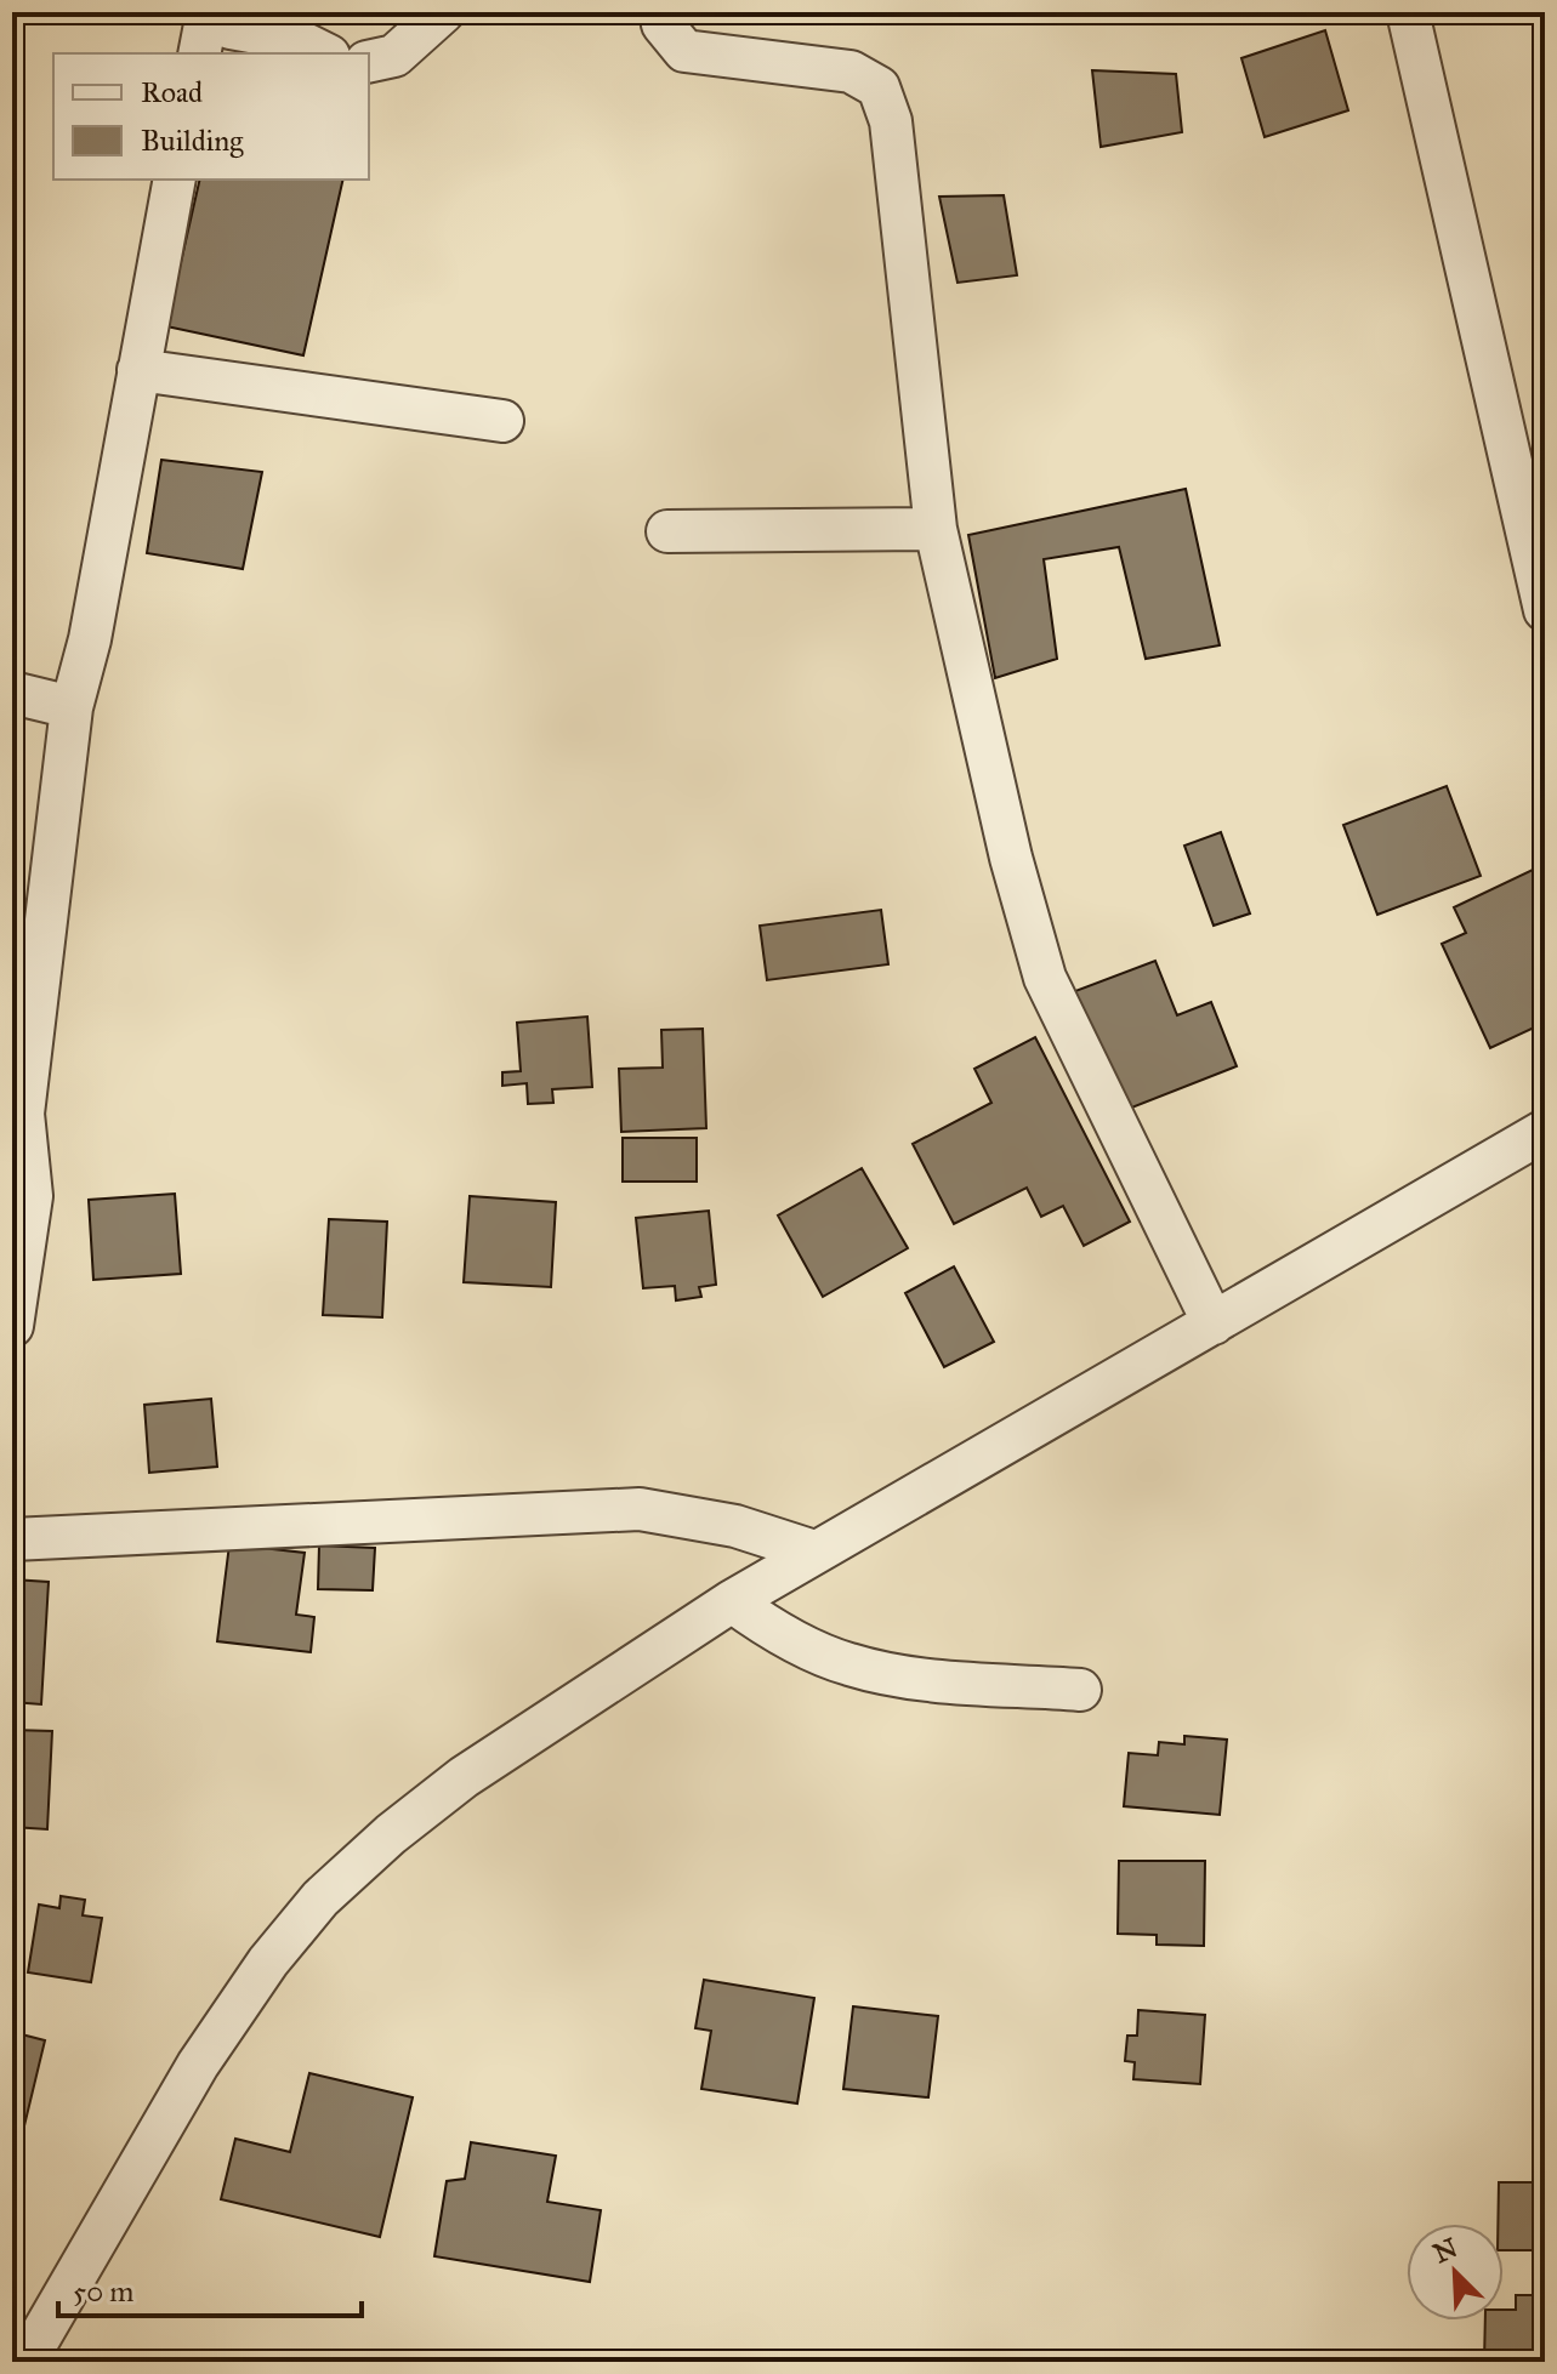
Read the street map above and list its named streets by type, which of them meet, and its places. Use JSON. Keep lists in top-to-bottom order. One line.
{"legend":["Road","Building"],"scale_bar":"50 m","north":"top left"}
